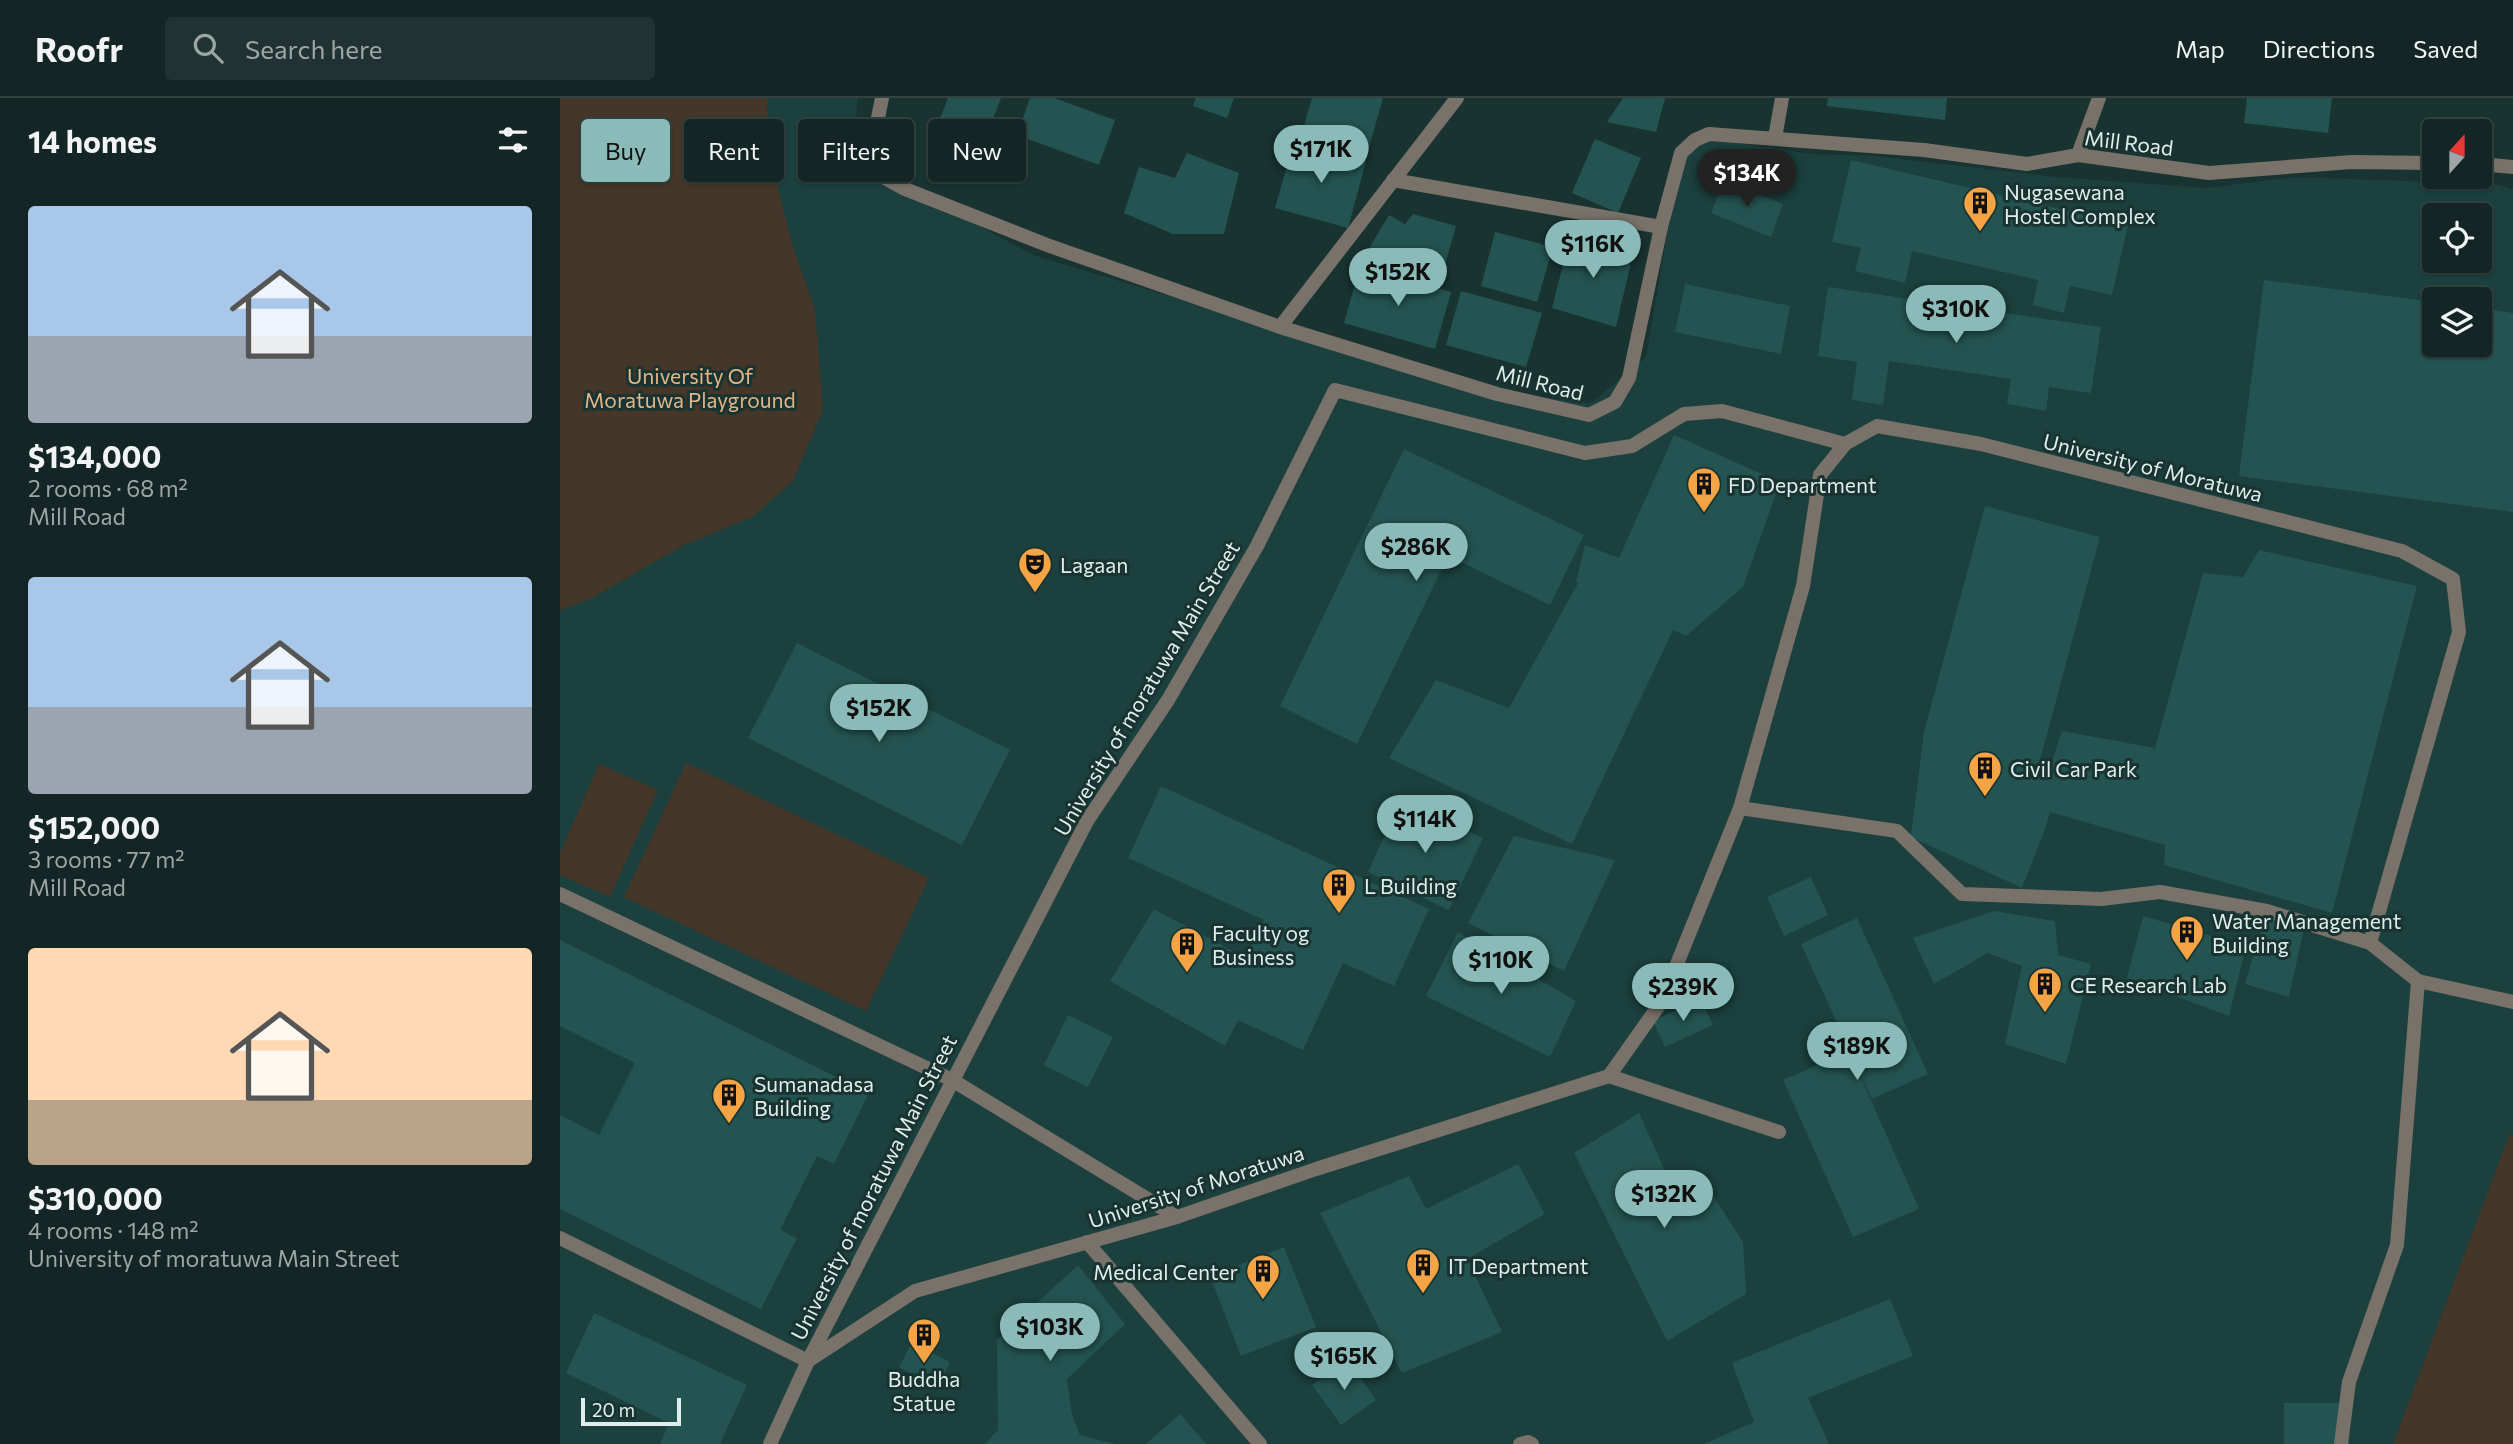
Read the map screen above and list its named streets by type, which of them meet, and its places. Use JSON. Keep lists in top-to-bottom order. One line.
{"streets":{"street":["Mill Road","University of Moratuwa","University of moratuwa Main Street"]},"crossings":[["University of Moratuwa","University of moratuwa Main Street"]],"parks":["University Of Moratuwa Playground"],"places":{"building":["Nugasewana Hostel Complex","FD Department","Civil Car Park","L Building","Water Management Building","Faculty og Business","CE Research Lab","Sumanadasa Building","IT Department","Medical Center","Buddha Statue"],"theatre":["Lagaan"]},"scale_bar":"20 m","north":"top","page":{"header":"Roofr","search":"Search here","nav":["Map","Directions","Saved"],"heading":"14 homes","chip":["Buy","Rent","Filters","New"],"price":["$171K","$134K","$116K","$152K","$310K","$286K","$152K","$114K","$110K","$239K","$189K","$132K","$103K","$165K"],"list":[{"name":"$134,000","note":"2 rooms · 68 m² · Mill Road"},{"name":"$152,000","note":"3 rooms · 77 m² · Mill Road"},{"name":"$310,000","note":"4 rooms · 148 m² · University of moratuwa Main Street"}],"scale":"20 m"}}
